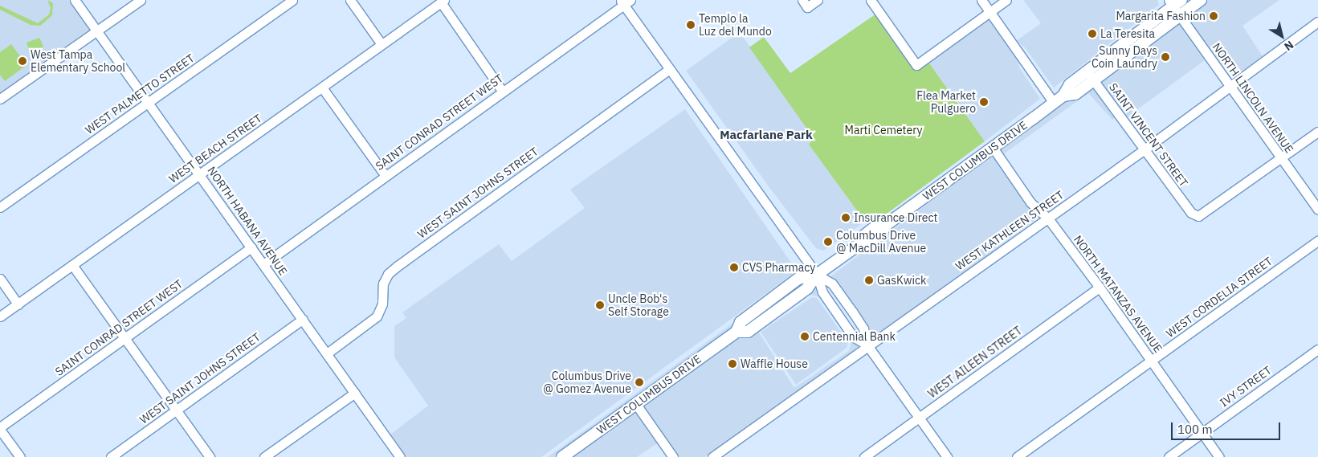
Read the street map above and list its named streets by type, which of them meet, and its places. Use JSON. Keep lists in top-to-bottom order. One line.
{"streets":{"main road":["WEST COLUMBUS DRIVE"],"street":["WEST PALMETTO STREET","NORTH LINCOLN AVENUE","SAINT CONRAD STREET WEST","SAINT VINCENT STREET","WEST BEACH STREET","WEST SAINT JOHNS STREET","NORTH HABANA AVENUE","WEST KATHLEEN STREET","NORTH MATANZAS AVENUE","WEST CORDELIA STREET","WEST AILEEN STREET","IVY STREET"]},"crossings":[["WEST PALMETTO STREET","NORTH HABANA AVENUE"],["NORTH LINCOLN AVENUE","SAINT VINCENT STREET"],["NORTH LINCOLN AVENUE","WEST COLUMBUS DRIVE"],["NORTH LINCOLN AVENUE","WEST KATHLEEN STREET"],["SAINT CONRAD STREET WEST","NORTH HABANA AVENUE"],["SAINT VINCENT STREET","WEST COLUMBUS DRIVE"],["SAINT VINCENT STREET","WEST KATHLEEN STREET"],["WEST BEACH STREET","NORTH HABANA AVENUE"],["WEST COLUMBUS DRIVE","NORTH MATANZAS AVENUE"],["WEST SAINT JOHNS STREET","NORTH HABANA AVENUE"],["WEST KATHLEEN STREET","NORTH MATANZAS AVENUE"],["NORTH MATANZAS AVENUE","WEST CORDELIA STREET"],["NORTH MATANZAS AVENUE","WEST AILEEN STREET"],["NORTH MATANZAS AVENUE","IVY STREET"]],"districts":["Macfarlane Park"],"parks":["Marti Cemetery"],"places":["Margarita Fashion","Templo la Luz del Mundo","La Teresita","Sunny Days Coin Laundry","West Tampa Elementary School","Flea Market Pulguero","Insurance Direct","Columbus Drive @ MacDill Avenue","CVS Pharmacy","GasKwick","Uncle Bob's Self Storage","Centennial Bank","Waffle House","Columbus Drive @ Gomez Avenue"],"scale_bar":"100 m","north":"bottom right"}
